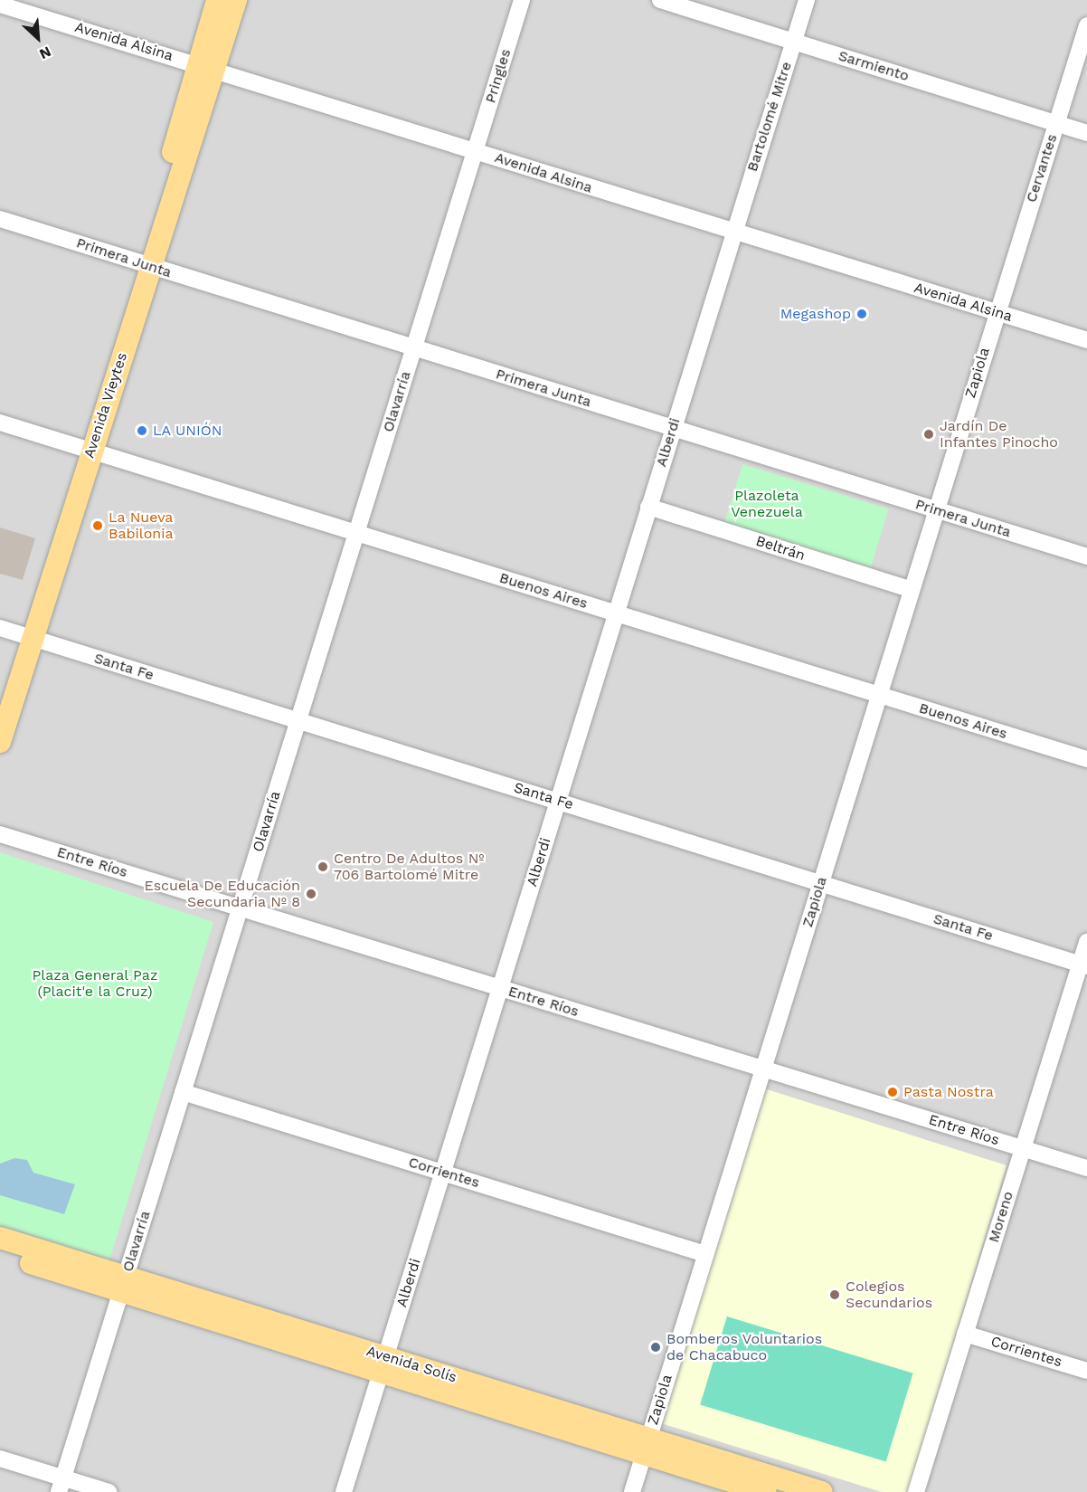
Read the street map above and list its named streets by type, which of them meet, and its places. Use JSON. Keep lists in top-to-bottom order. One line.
{"streets":{"main road":["Avenida Vieytes","Avenida Solís"],"street":["Avenida Alsina","Sarmiento","Pringles","Bartolomé Mitre","Cervantes","Primera Junta","Zapiola","Olavarría","Alberdi","Beltrán","Buenos Aires","Santa Fe","Entre Ríos","Corrientes","Moreno"]},"crossings":[["Avenida Alsina","Pringles"],["Avenida Alsina","Bartolomé Mitre"],["Avenida Alsina","Cervantes"],["Avenida Alsina","Zapiola"],["Avenida Alsina","Olavarría"],["Avenida Alsina","Avenida Vieytes"],["Avenida Alsina","Alberdi"],["Sarmiento","Bartolomé Mitre"],["Sarmiento","Cervantes"],["Pringles","Olavarría"],["Bartolomé Mitre","Alberdi"],["Cervantes","Zapiola"],["Primera Junta","Zapiola"],["Primera Junta","Olavarría"],["Primera Junta","Avenida Vieytes"],["Primera Junta","Alberdi"],["Zapiola","Beltrán"],["Zapiola","Buenos Aires"],["Zapiola","Santa Fe"],["Zapiola","Entre Ríos"],["Zapiola","Corrientes"],["Zapiola","Avenida Solís"],["Olavarría","Buenos Aires"],["Olavarría","Santa Fe"],["Olavarría","Entre Ríos"],["Olavarría","Corrientes"],["Olavarría","Avenida Solís"],["Avenida Vieytes","Buenos Aires"],["Avenida Vieytes","Santa Fe"],["Alberdi","Beltrán"],["Alberdi","Buenos Aires"],["Alberdi","Santa Fe"],["Alberdi","Entre Ríos"],["Alberdi","Corrientes"],["Alberdi","Avenida Solís"],["Santa Fe","Moreno"],["Entre Ríos","Moreno"],["Corrientes","Moreno"]],"parks":["Plazoleta Venezuela","Plaza General Paz (Placit'e la Cruz)"],"places":["Megashop","LA UNIÓN","Jardín De Infantes Pinocho","La Nueva Babilonia","Centro De Adultos Nº 706 Bartolomé Mitre","Escuela De Educación Secundaria Nº 8","Pasta Nostra","Colegios Secundarios","Bomberos Voluntarios de Chacabuco"],"north":"bottom right"}
